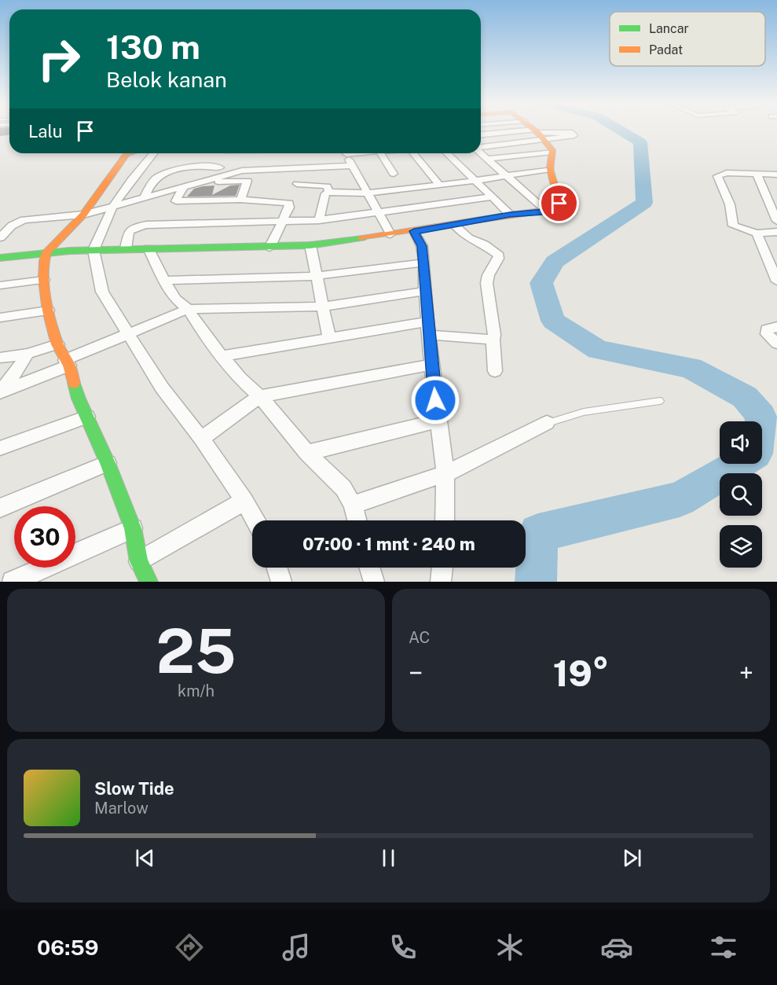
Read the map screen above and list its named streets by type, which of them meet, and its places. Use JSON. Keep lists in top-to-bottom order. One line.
{"legend":["Lancar","Padat"],"page":{"turn":["130 m","Belok kanan"],"then":"Lalu","limit":"30","trip":"07:00 · 1 mnt · 240 m","tile":[["25","km/h"],"AC"],"heat":["−","19°","+"],"song":["Slow Tide","Marlow"],"tabs":"06:59"}}
